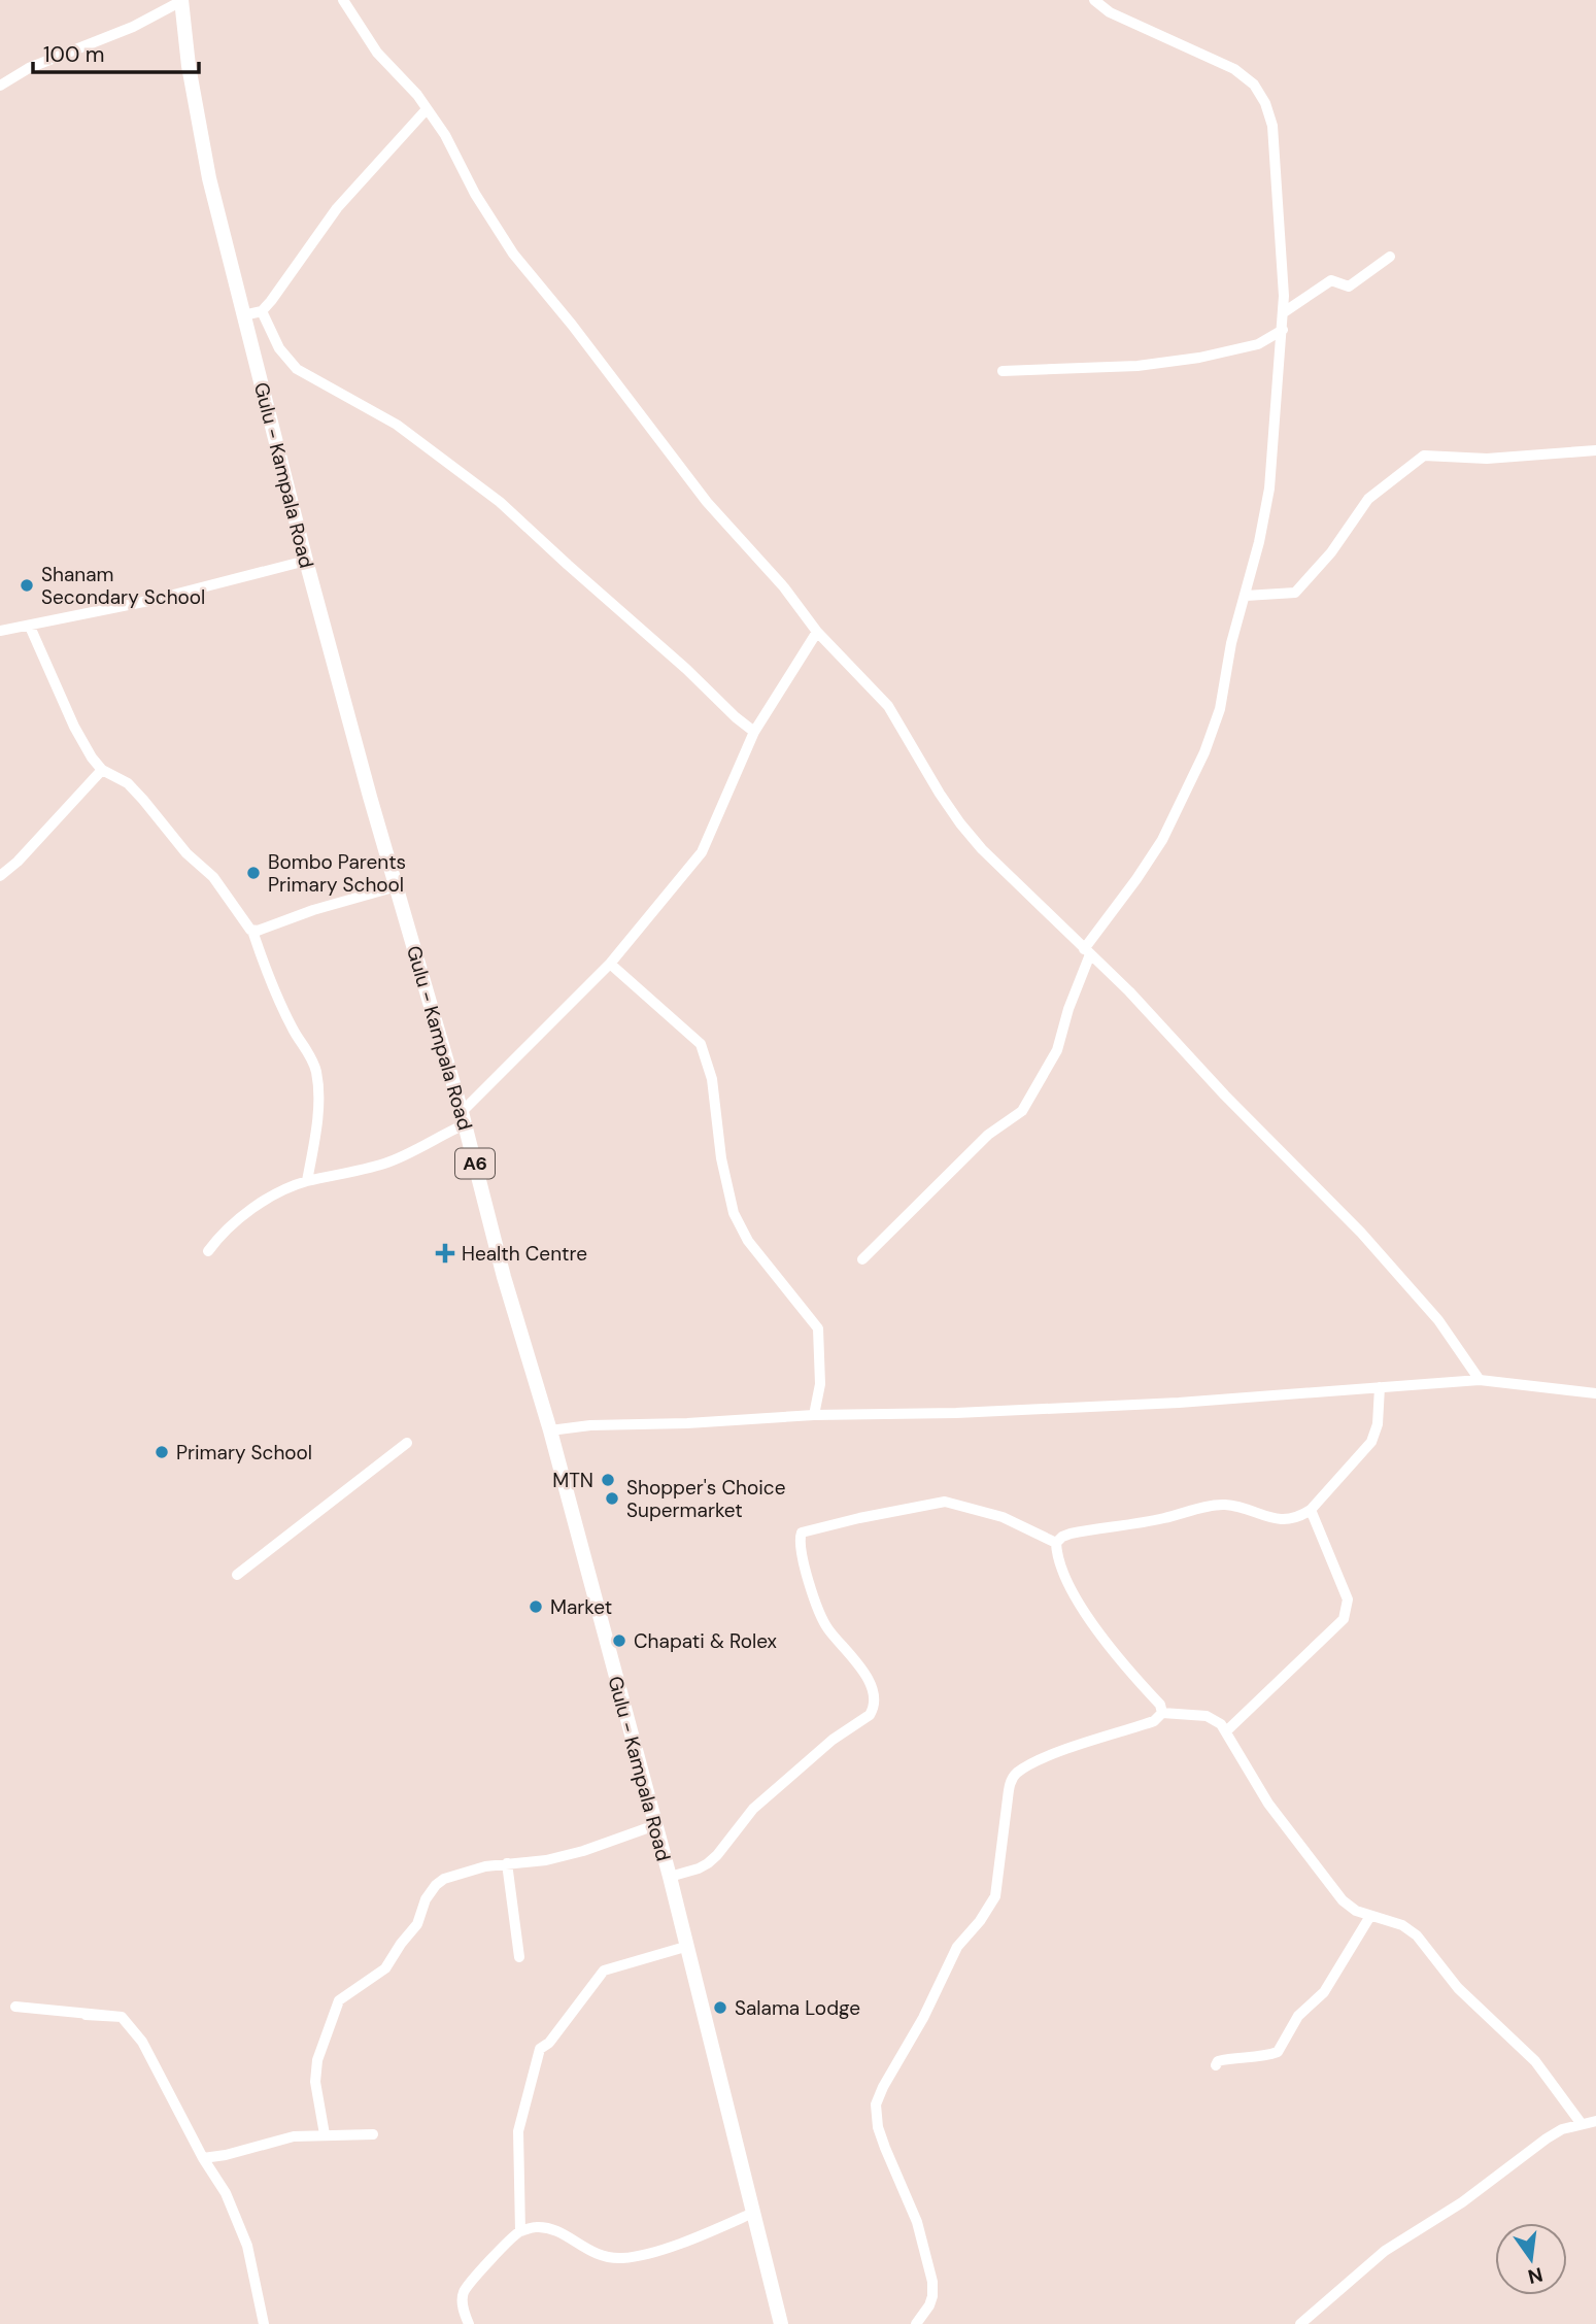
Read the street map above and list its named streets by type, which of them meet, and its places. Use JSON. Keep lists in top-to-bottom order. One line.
{"streets":{"main road":["Gulu - Kampala Road","A6"]},"places":{"other":["Shanam Secondary School","Bombo Parents Primary School","Primary School","MTN","Shopper's Choice Supermarket","Market","Chapati & Rolex","Salama Lodge"],"health":["Health Centre"]},"scale_bar":"100 m","north":"bottom"}
